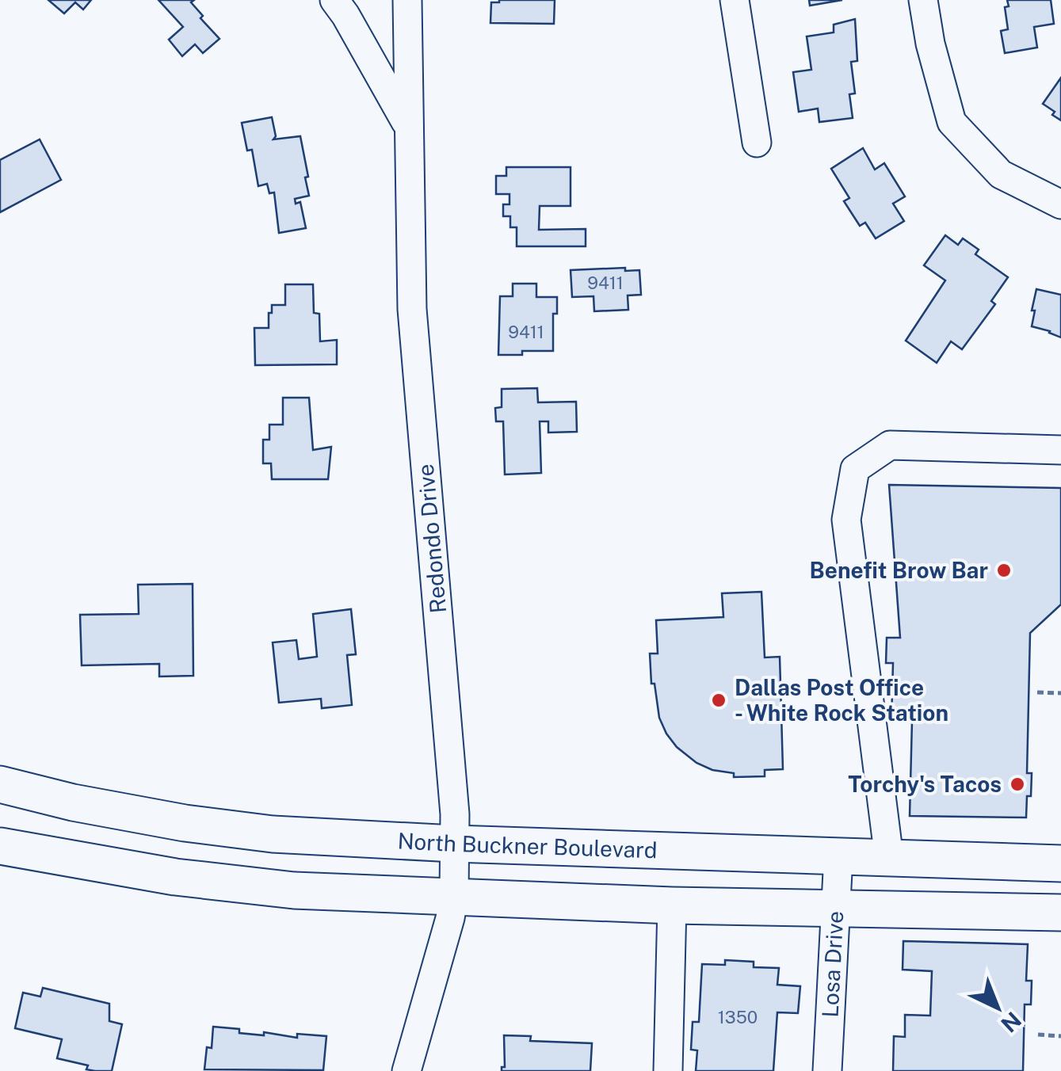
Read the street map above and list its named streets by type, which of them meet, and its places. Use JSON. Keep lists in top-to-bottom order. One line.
{"streets":{"main road":["North Buckner Boulevard"],"street":["Redondo Drive","Losa Drive"]},"crossings":[["Redondo Drive","North Buckner Boulevard"],["North Buckner Boulevard","Losa Drive"]],"places":["Benefit Brow Bar","Dallas Post Office - White Rock Station","Torchy's Tacos"],"house_numbers":["9411","9411","1350"],"north":"bottom right"}
